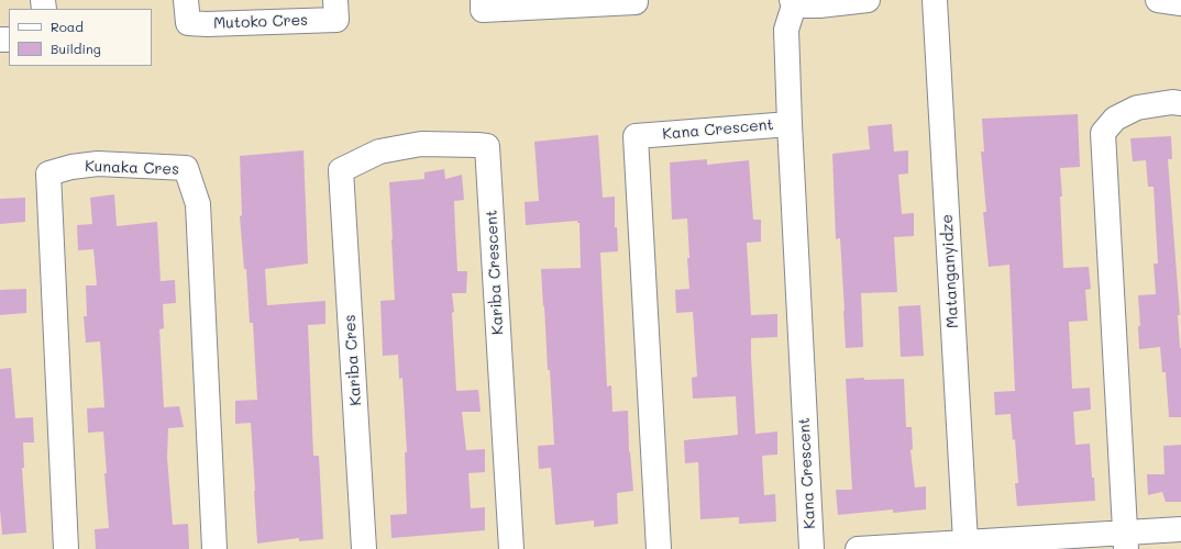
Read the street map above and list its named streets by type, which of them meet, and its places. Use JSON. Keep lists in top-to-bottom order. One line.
{"streets":{"street":["Mutoko Cres","Kana Crescent","Kunaka Cres","Matanganyidze","Kariba Crescent","Kariba Cres"]},"crossings":[["Kariba Crescent","Kariba Cres"]],"legend":["Road","Building"]}
